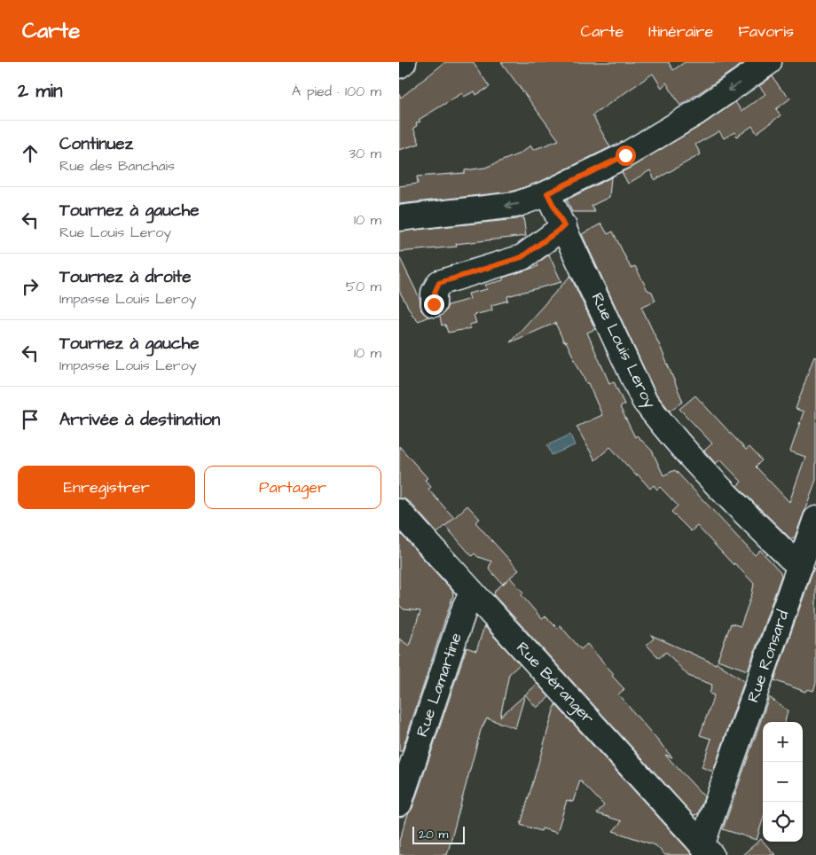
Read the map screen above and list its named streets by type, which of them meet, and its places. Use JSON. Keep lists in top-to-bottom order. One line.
{"streets":{"street":["Rue Louis Leroy","Rue Ronsard","Rue Béranger","Rue Lamartine"]},"crossings":[["Rue Louis Leroy","Rue Ronsard"],["Rue Ronsard","Rue Béranger"],["Rue Béranger","Rue Lamartine"]],"scale_bar":"20 m","page":{"header":"Carte","nav":["Carte","Itinéraire","Favoris"],"heading":["2 min","À pied · 100 m"],"list":[["Continuez","Rue des Banchais","30 m"],["Tournez à gauche","Rue Louis Leroy","10 m"],["Tournez à droite","Impasse Louis Leroy","50 m"],["Tournez à gauche","Impasse Louis Leroy","10 m"],"Arrivée à destination"],"buttons":["Enregistrer","Partager"],"map_buttons":["+","−"],"scale":"20 m"}}
